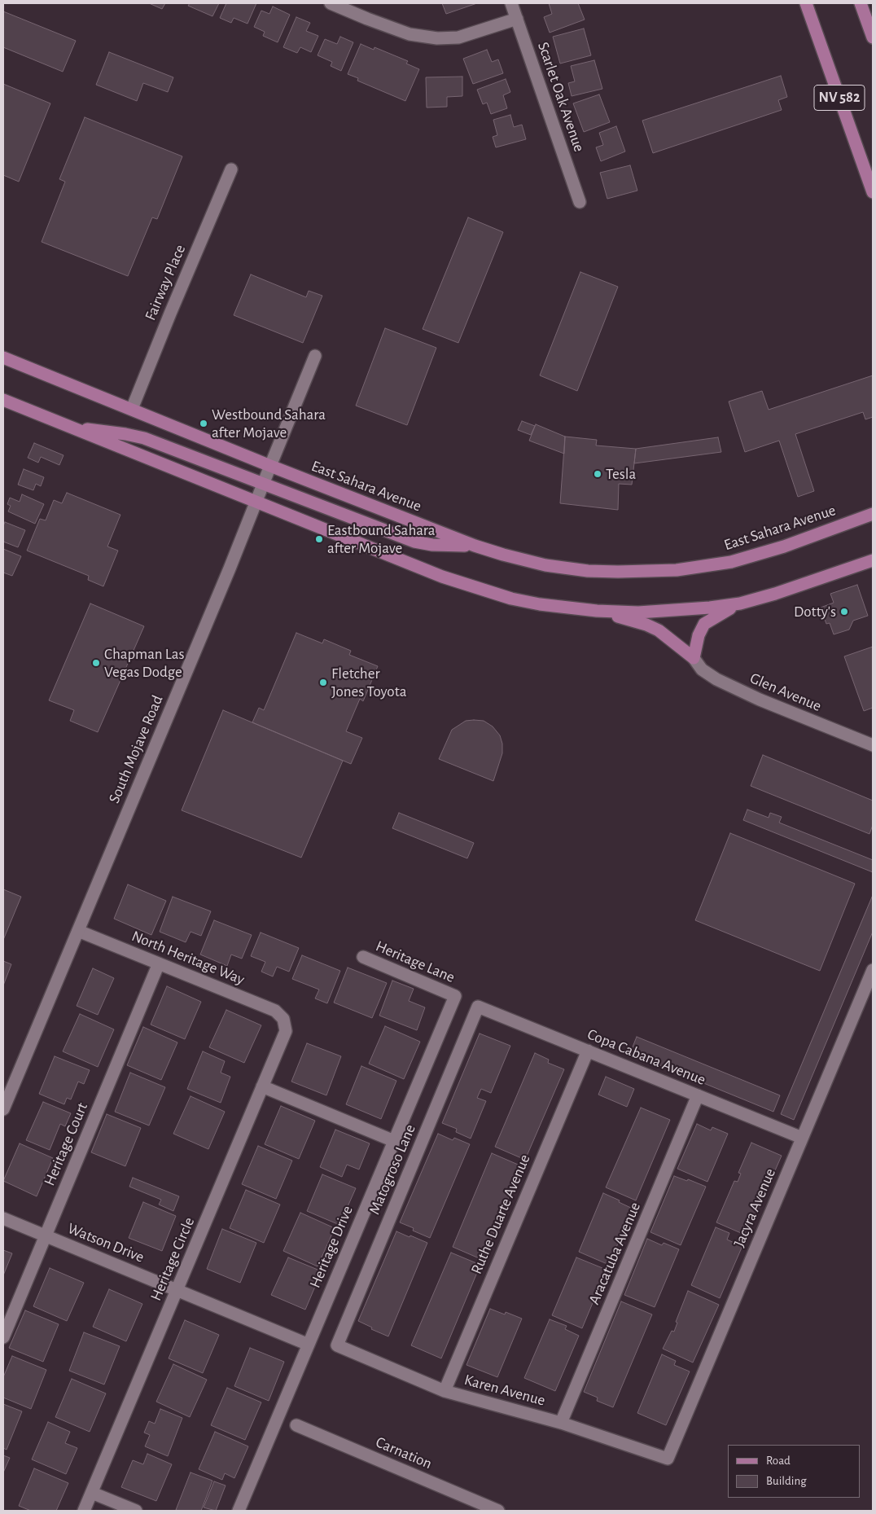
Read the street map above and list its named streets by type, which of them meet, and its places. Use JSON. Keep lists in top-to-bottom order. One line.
{"streets":{"main road":["NV 582","East Sahara Avenue"],"street":["Scarlet Oak Avenue","Fairway Place","Glen Avenue","South Mojave Road","North Heritage Way","Heritage Lane","Copa Cabana Avenue","Heritage Court","Matogroso Lane","Jacyra Avenue","Ruthe Duarte Avenue","Watson Drive","Heritage Drive","Aracatuba Avenue","Heritage Circle","Karen Avenue","Carnation"]},"crossings":[["Fairway Place","East Sahara Avenue"],["East Sahara Avenue","South Mojave Road"],["South Mojave Road","North Heritage Way"],["North Heritage Way","Heritage Court"],["North Heritage Way","Heritage Circle"],["Heritage Lane","Heritage Drive"],["Copa Cabana Avenue","Matogroso Lane"],["Copa Cabana Avenue","Jacyra Avenue"],["Copa Cabana Avenue","Ruthe Duarte Avenue"],["Copa Cabana Avenue","Aracatuba Avenue"],["Heritage Court","Watson Drive"],["Matogroso Lane","Karen Avenue"],["Jacyra Avenue","Karen Avenue"],["Ruthe Duarte Avenue","Karen Avenue"],["Watson Drive","Heritage Drive"],["Watson Drive","Heritage Circle"],["Aracatuba Avenue","Karen Avenue"]],"places":["Westbound Sahara after Mojave","Tesla","Eastbound Sahara after Mojave","Dotty's","Chapman Las Vegas Dodge","Fletcher Jones Toyota"],"legend":["Road","Building"]}
